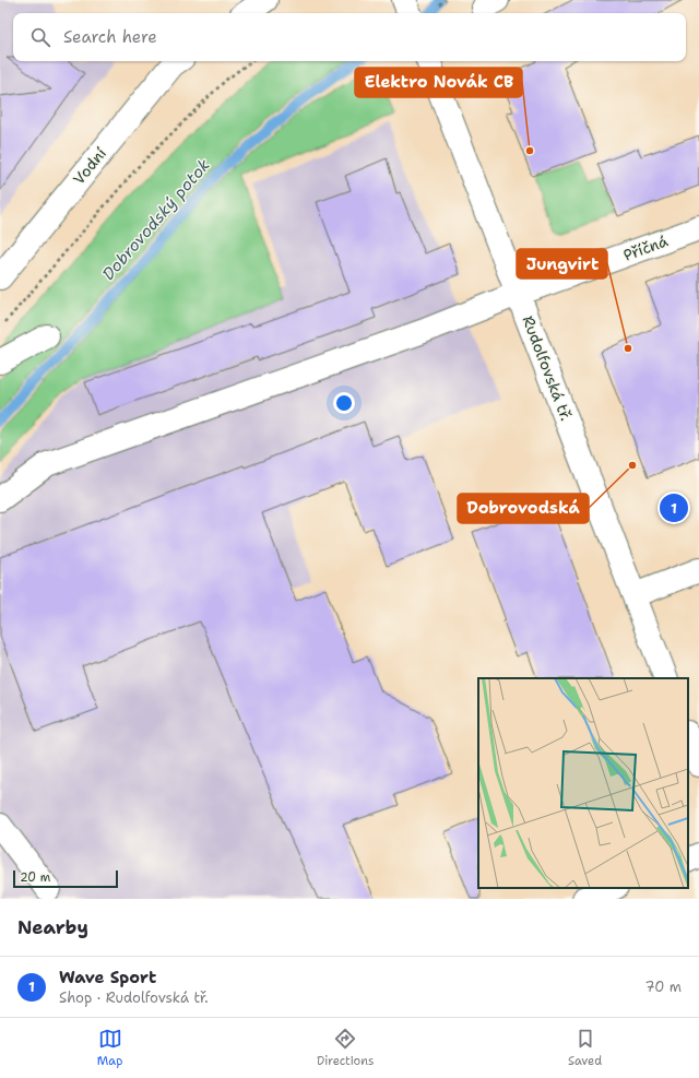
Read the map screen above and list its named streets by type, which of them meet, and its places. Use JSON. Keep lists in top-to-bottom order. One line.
{"streets":{"main road":["Vodní","Příčná","Rudolfovská tř."]},"crossings":[["Příčná","Rudolfovská tř."]],"water":["Dobrovodský potok"],"places":["Elektro Novák CB","Jungvirt","Dobrovodská"],"scale_bar":"20 m","page":{"search":"Search here","pins":"1","scale":"20 m","heading":"Nearby","list":[{"mark":"1","name":"Wave Sport","note":"Shop · Rudolfovská tř.","value":"70 m"}],"nav":["Map","Directions","Saved"]}}
